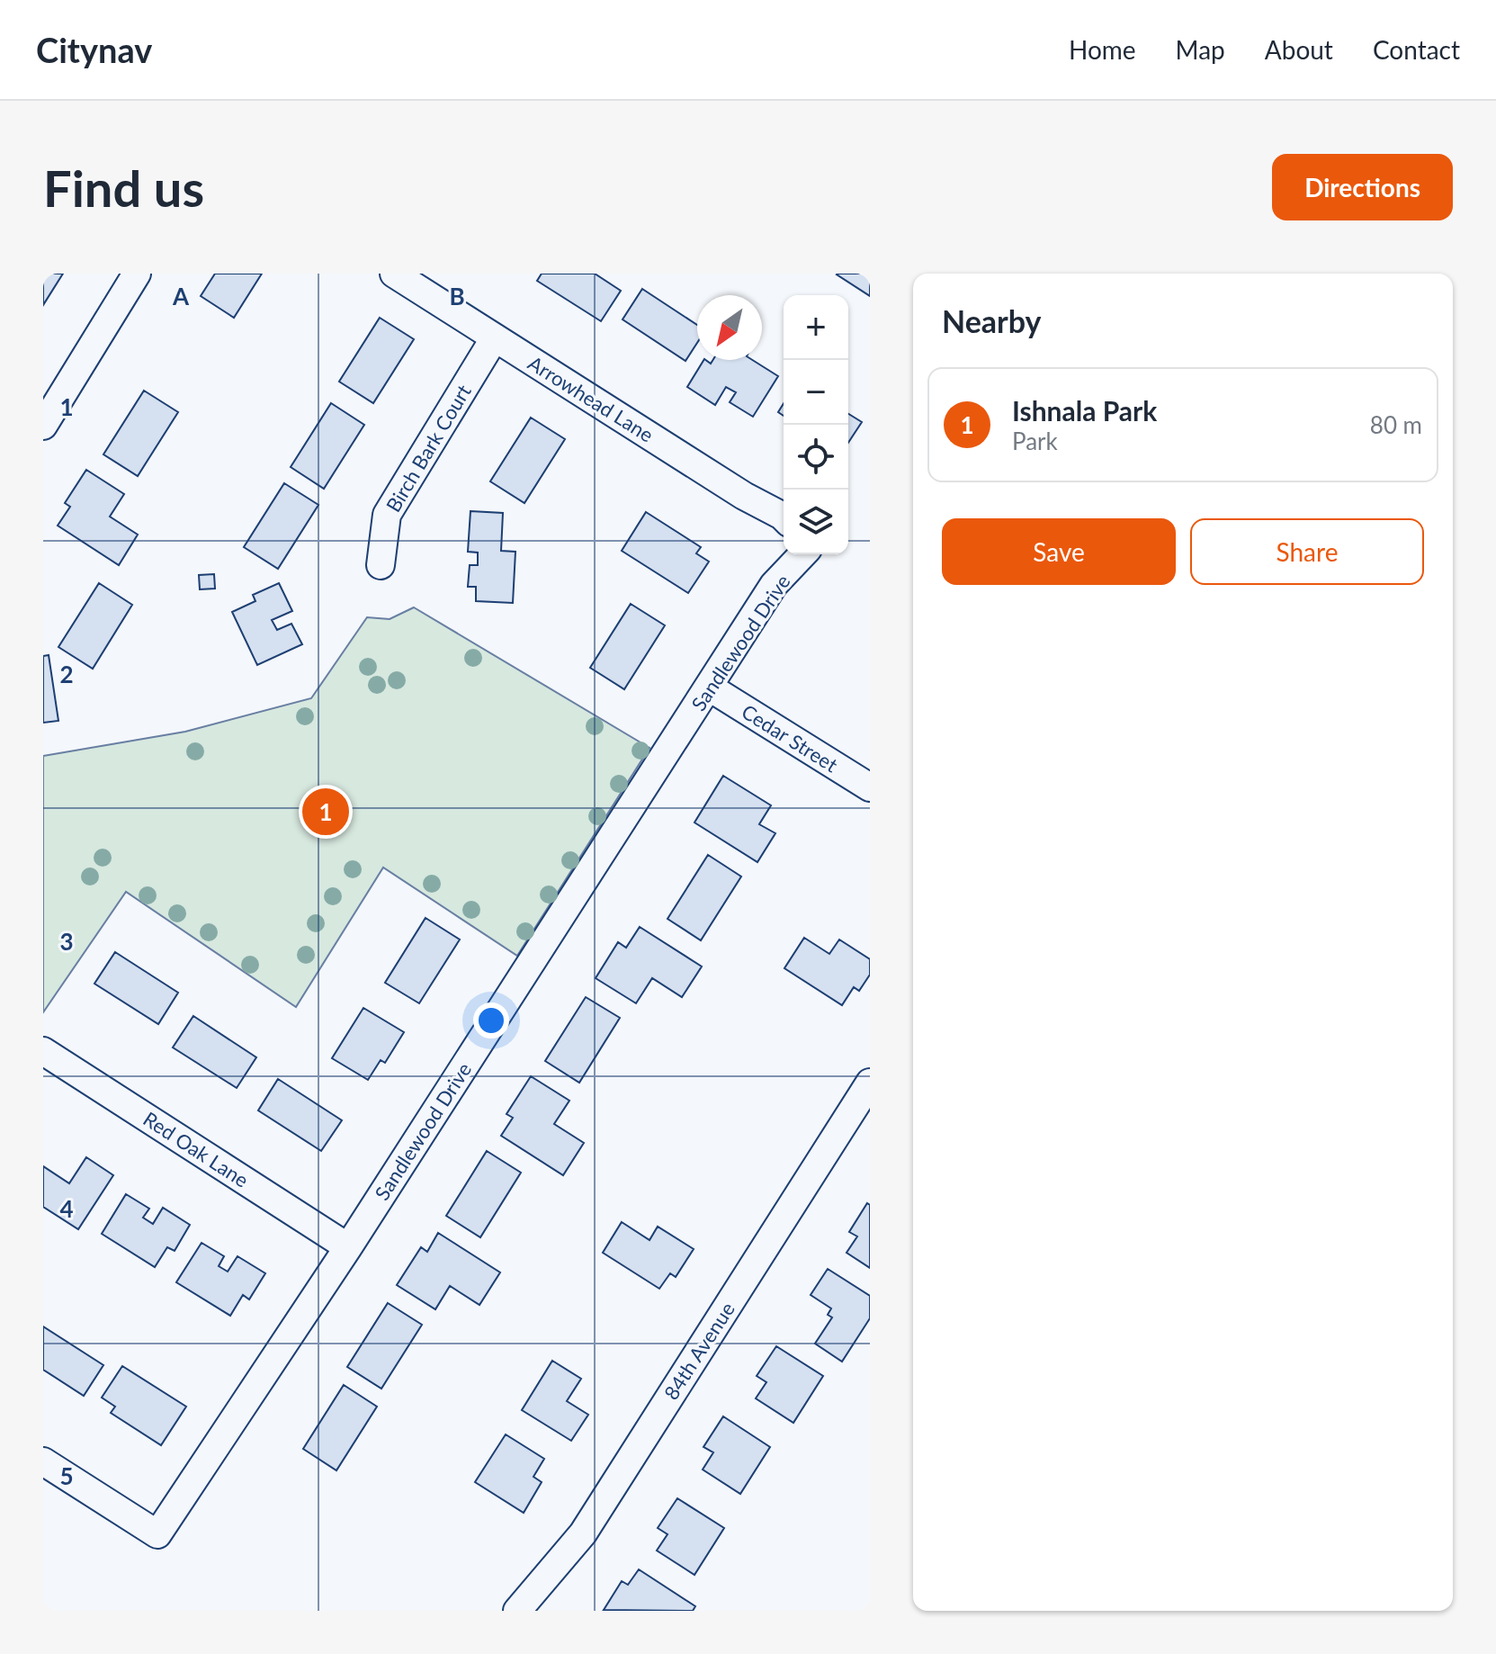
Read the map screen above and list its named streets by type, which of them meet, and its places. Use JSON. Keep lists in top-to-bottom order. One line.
{"streets":{"street":["Arrowhead Lane","Birch Bark Court","Sandlewood Drive","Cedar Street","Red Oak Lane","84th Avenue"]},"crossings":[["Arrowhead Lane","Birch Bark Court"],["Sandlewood Drive","Cedar Street"],["Sandlewood Drive","Red Oak Lane"]],"north":"bottom left","page":{"header":"Citynav","nav":["Home","Map","About","Contact"],"buttons":["Directions",["Save","Share"]],"title":"Find us","heading":"Nearby","map_buttons":["+","−"],"list":[{"mark":"1","name":"Ishnala Park","note":"Park","value":"80 m"}],"pins":"1"},"grid":{"columns":["A","B"],"rows":["1","2","3","4","5"]}}
